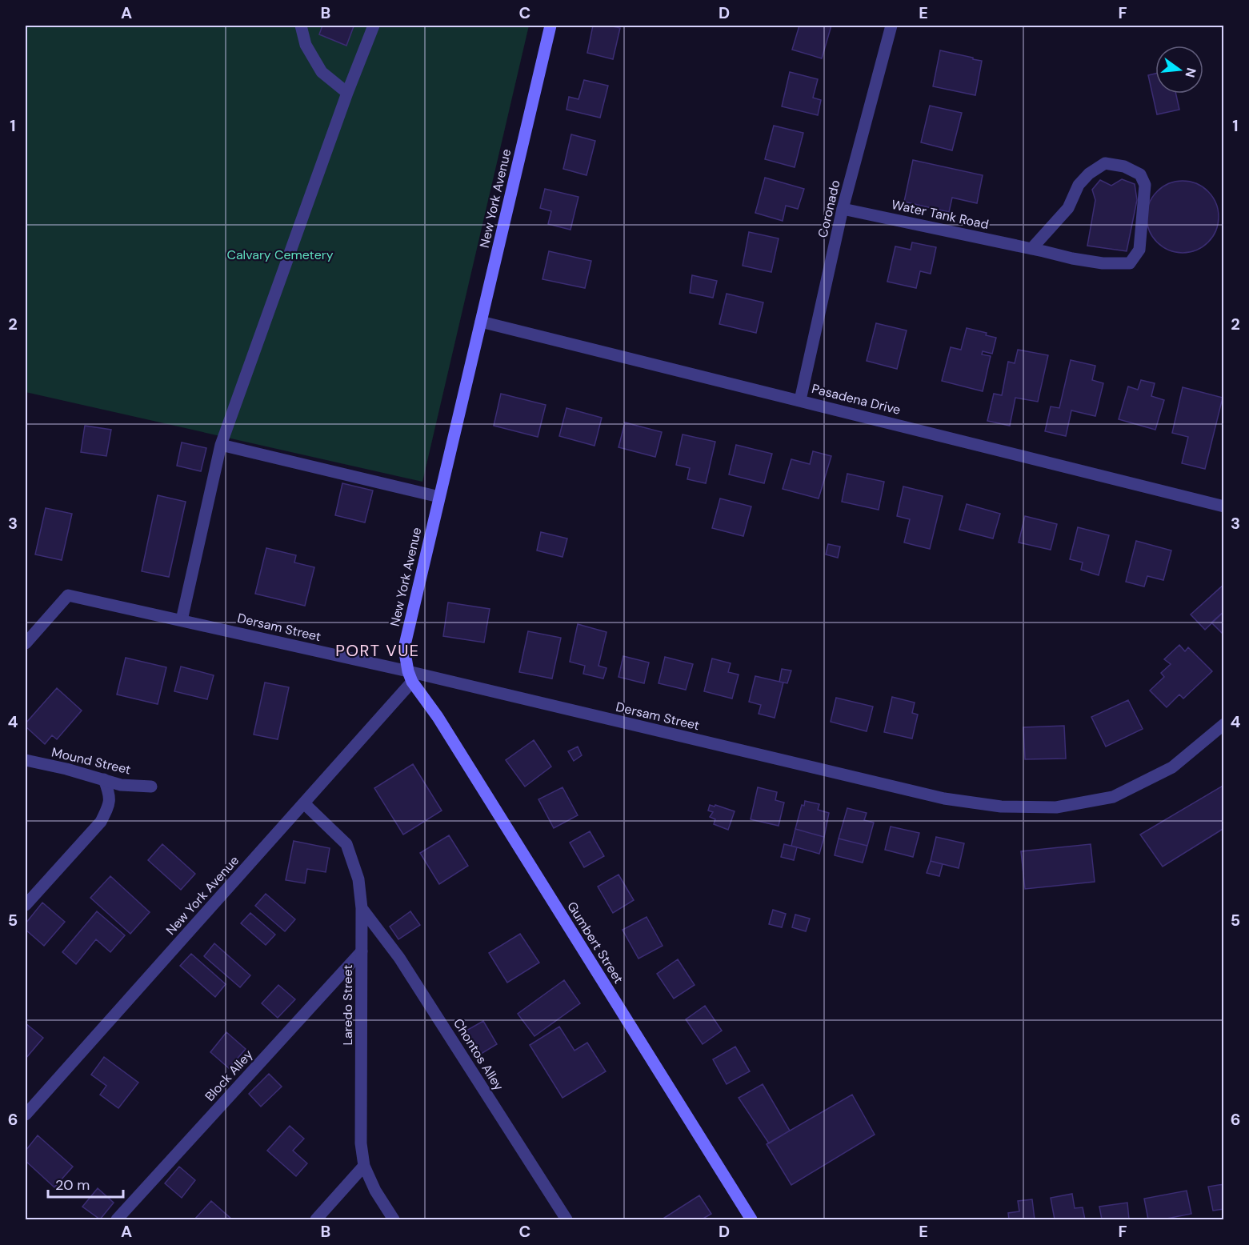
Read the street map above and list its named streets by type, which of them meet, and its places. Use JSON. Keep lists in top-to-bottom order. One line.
{"streets":{"street":["New York Avenue","Coronado","Water Tank Road","Pasadena Drive","Dersam Street","Mound Street","Gumbert Street","Laredo Street","Chontos Alley","Block Alley"]},"crossings":[["New York Avenue","Pasadena Drive"],["New York Avenue","Dersam Street"],["New York Avenue","Gumbert Street"],["New York Avenue","Laredo Street"],["Coronado","Water Tank Road"],["Coronado","Pasadena Drive"],["Dersam Street","Gumbert Street"],["Laredo Street","Chontos Alley"],["Laredo Street","Block Alley"]],"districts":["PORT VUE"],"parks":["Calvary Cemetery"],"scale_bar":"20 m","north":"right","grid":{"columns":["A","B","C","D","E","F"],"rows":["1","2","3","4","5","6"]}}
